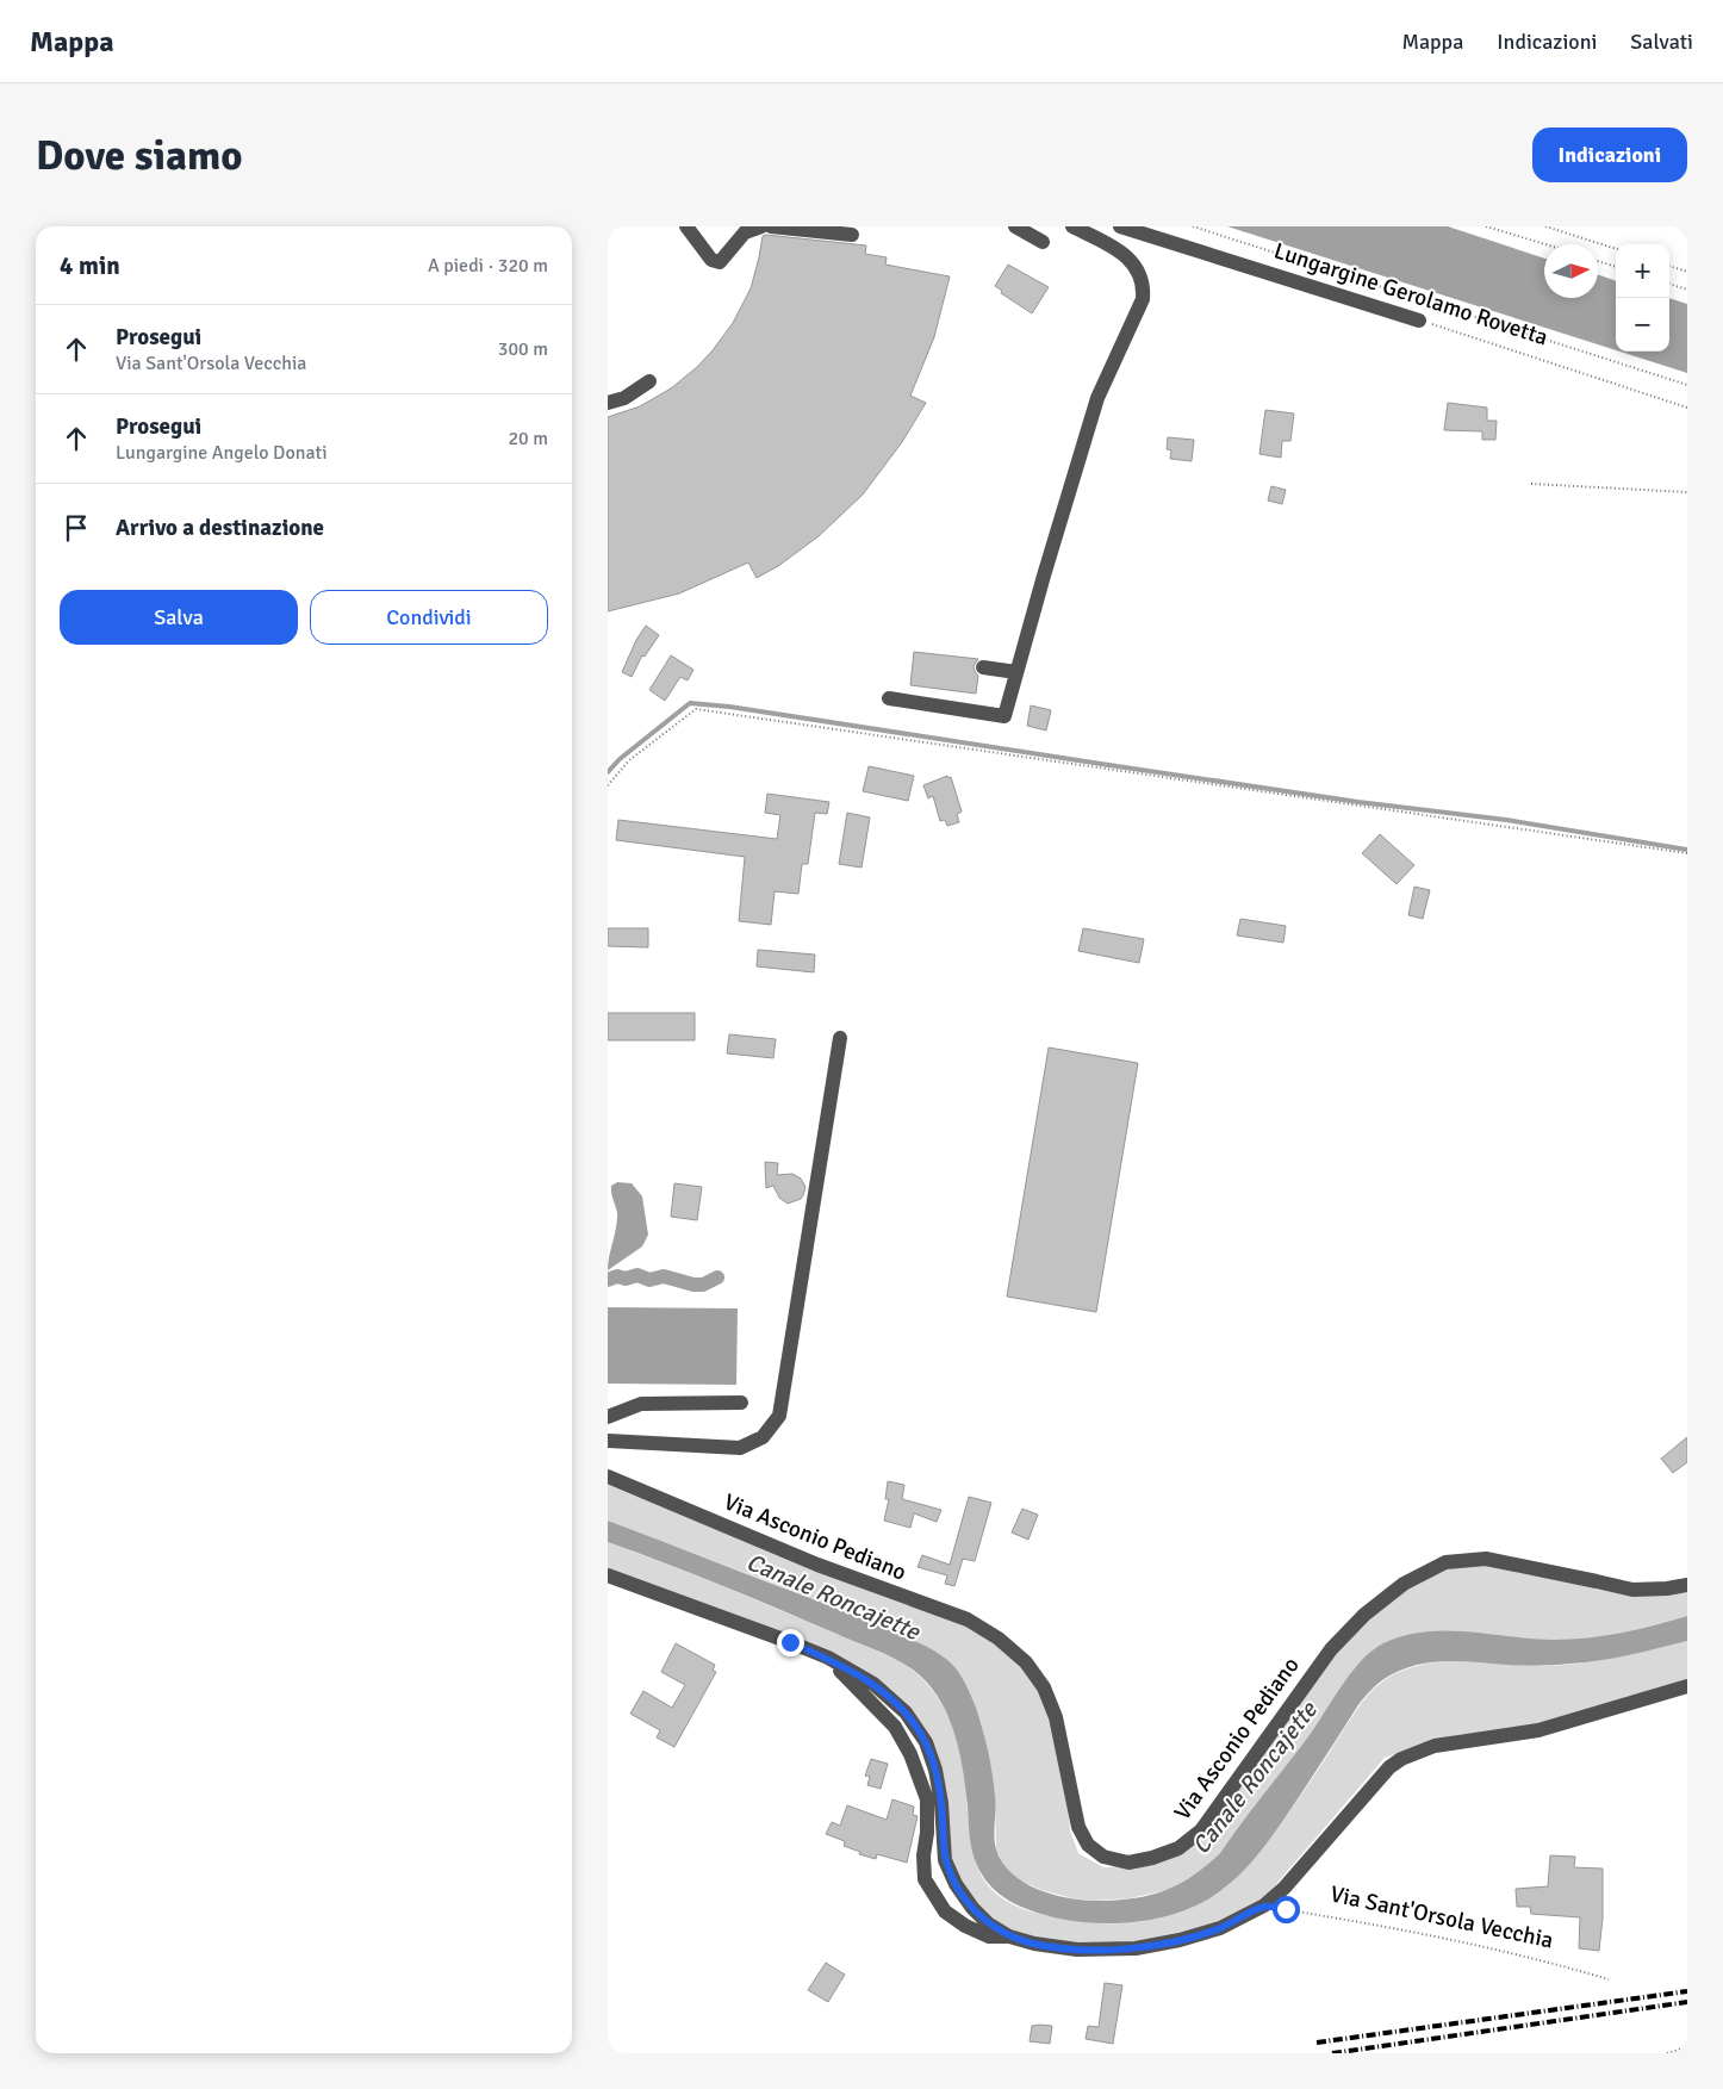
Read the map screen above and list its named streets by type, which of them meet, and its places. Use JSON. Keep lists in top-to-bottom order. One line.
{"streets":{"street":["Lungargine Gerolamo Rovetta","Via Asconio Pediano","Via Sant'Orsola Vecchia"]},"water":["Canale Roncajette"],"north":"right","page":{"header":"Mappa","nav":["Mappa","Indicazioni","Salvati"],"buttons":["Indicazioni",["Salva","Condividi"]],"title":"Dove siamo","heading":["4 min","A piedi · 320 m"],"map_buttons":["+","−"],"list":[["Prosegui","Via Sant'Orsola Vecchia","300 m"],["Prosegui","Lungargine Angelo Donati","20 m"],"Arrivo a destinazione"]}}
